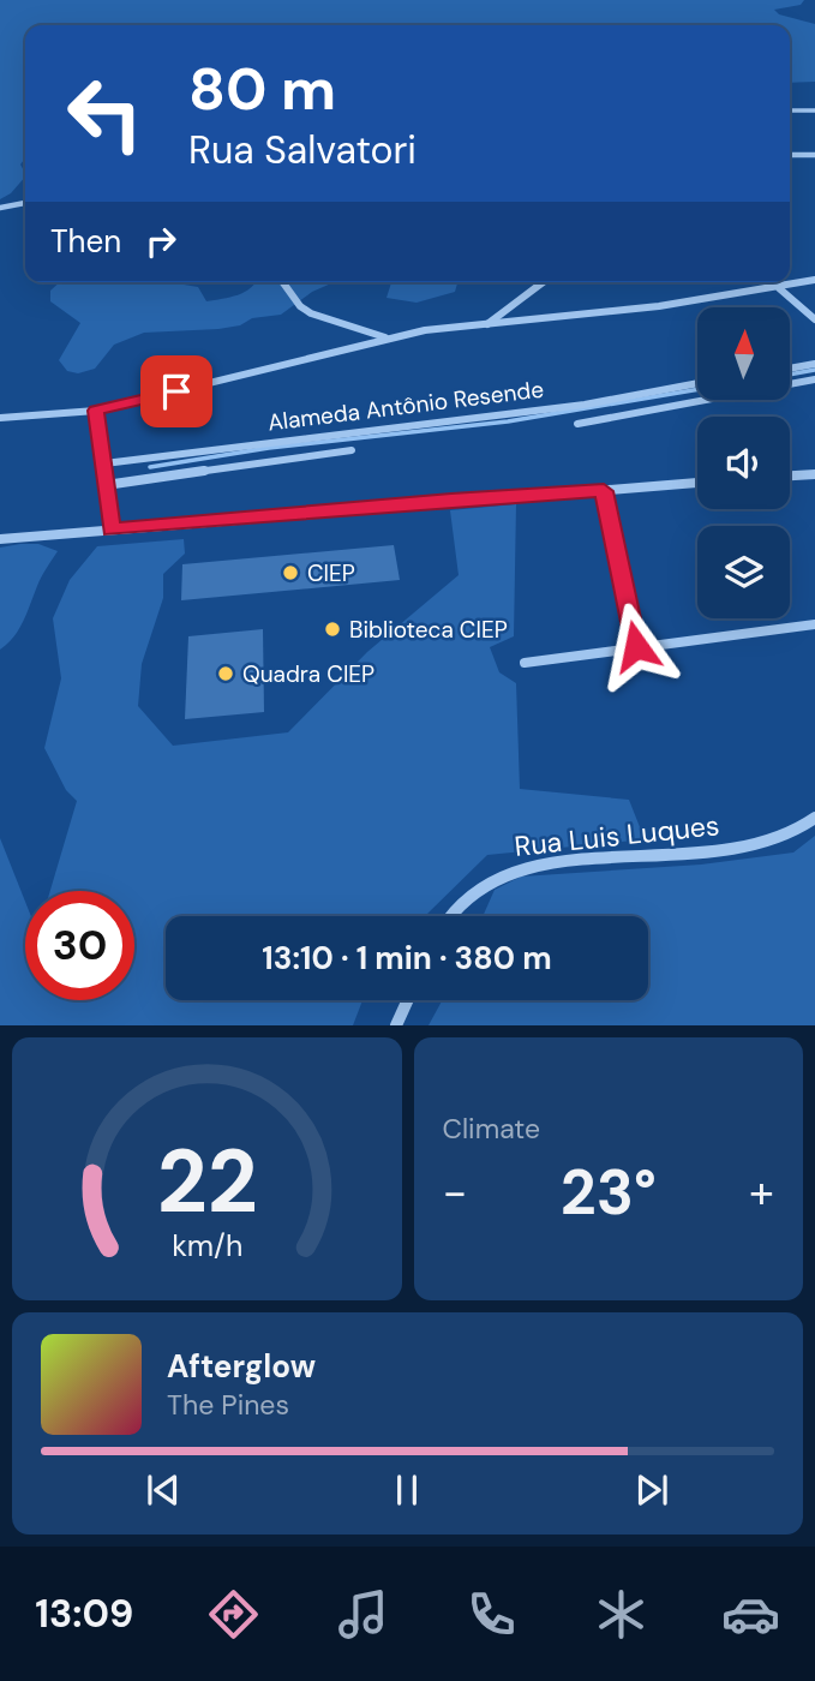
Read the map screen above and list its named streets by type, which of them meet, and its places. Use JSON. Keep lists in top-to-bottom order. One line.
{"streets":{"street":["Alameda Antônio Resende","Rua Luis Luques"]},"places":["CIEP","Biblioteca CIEP","Quadra CIEP"],"north":"top","page":{"turn":["80 m","Rua Salvatori"],"then":"Then","limit":"30","trip":"13:10 · 1 min · 380 m","tile":"Climate","heat":["−","23°","+"],"song":["Afterglow","The Pines"],"tabs":"13:09","gauge":["22","km/h"]}}
